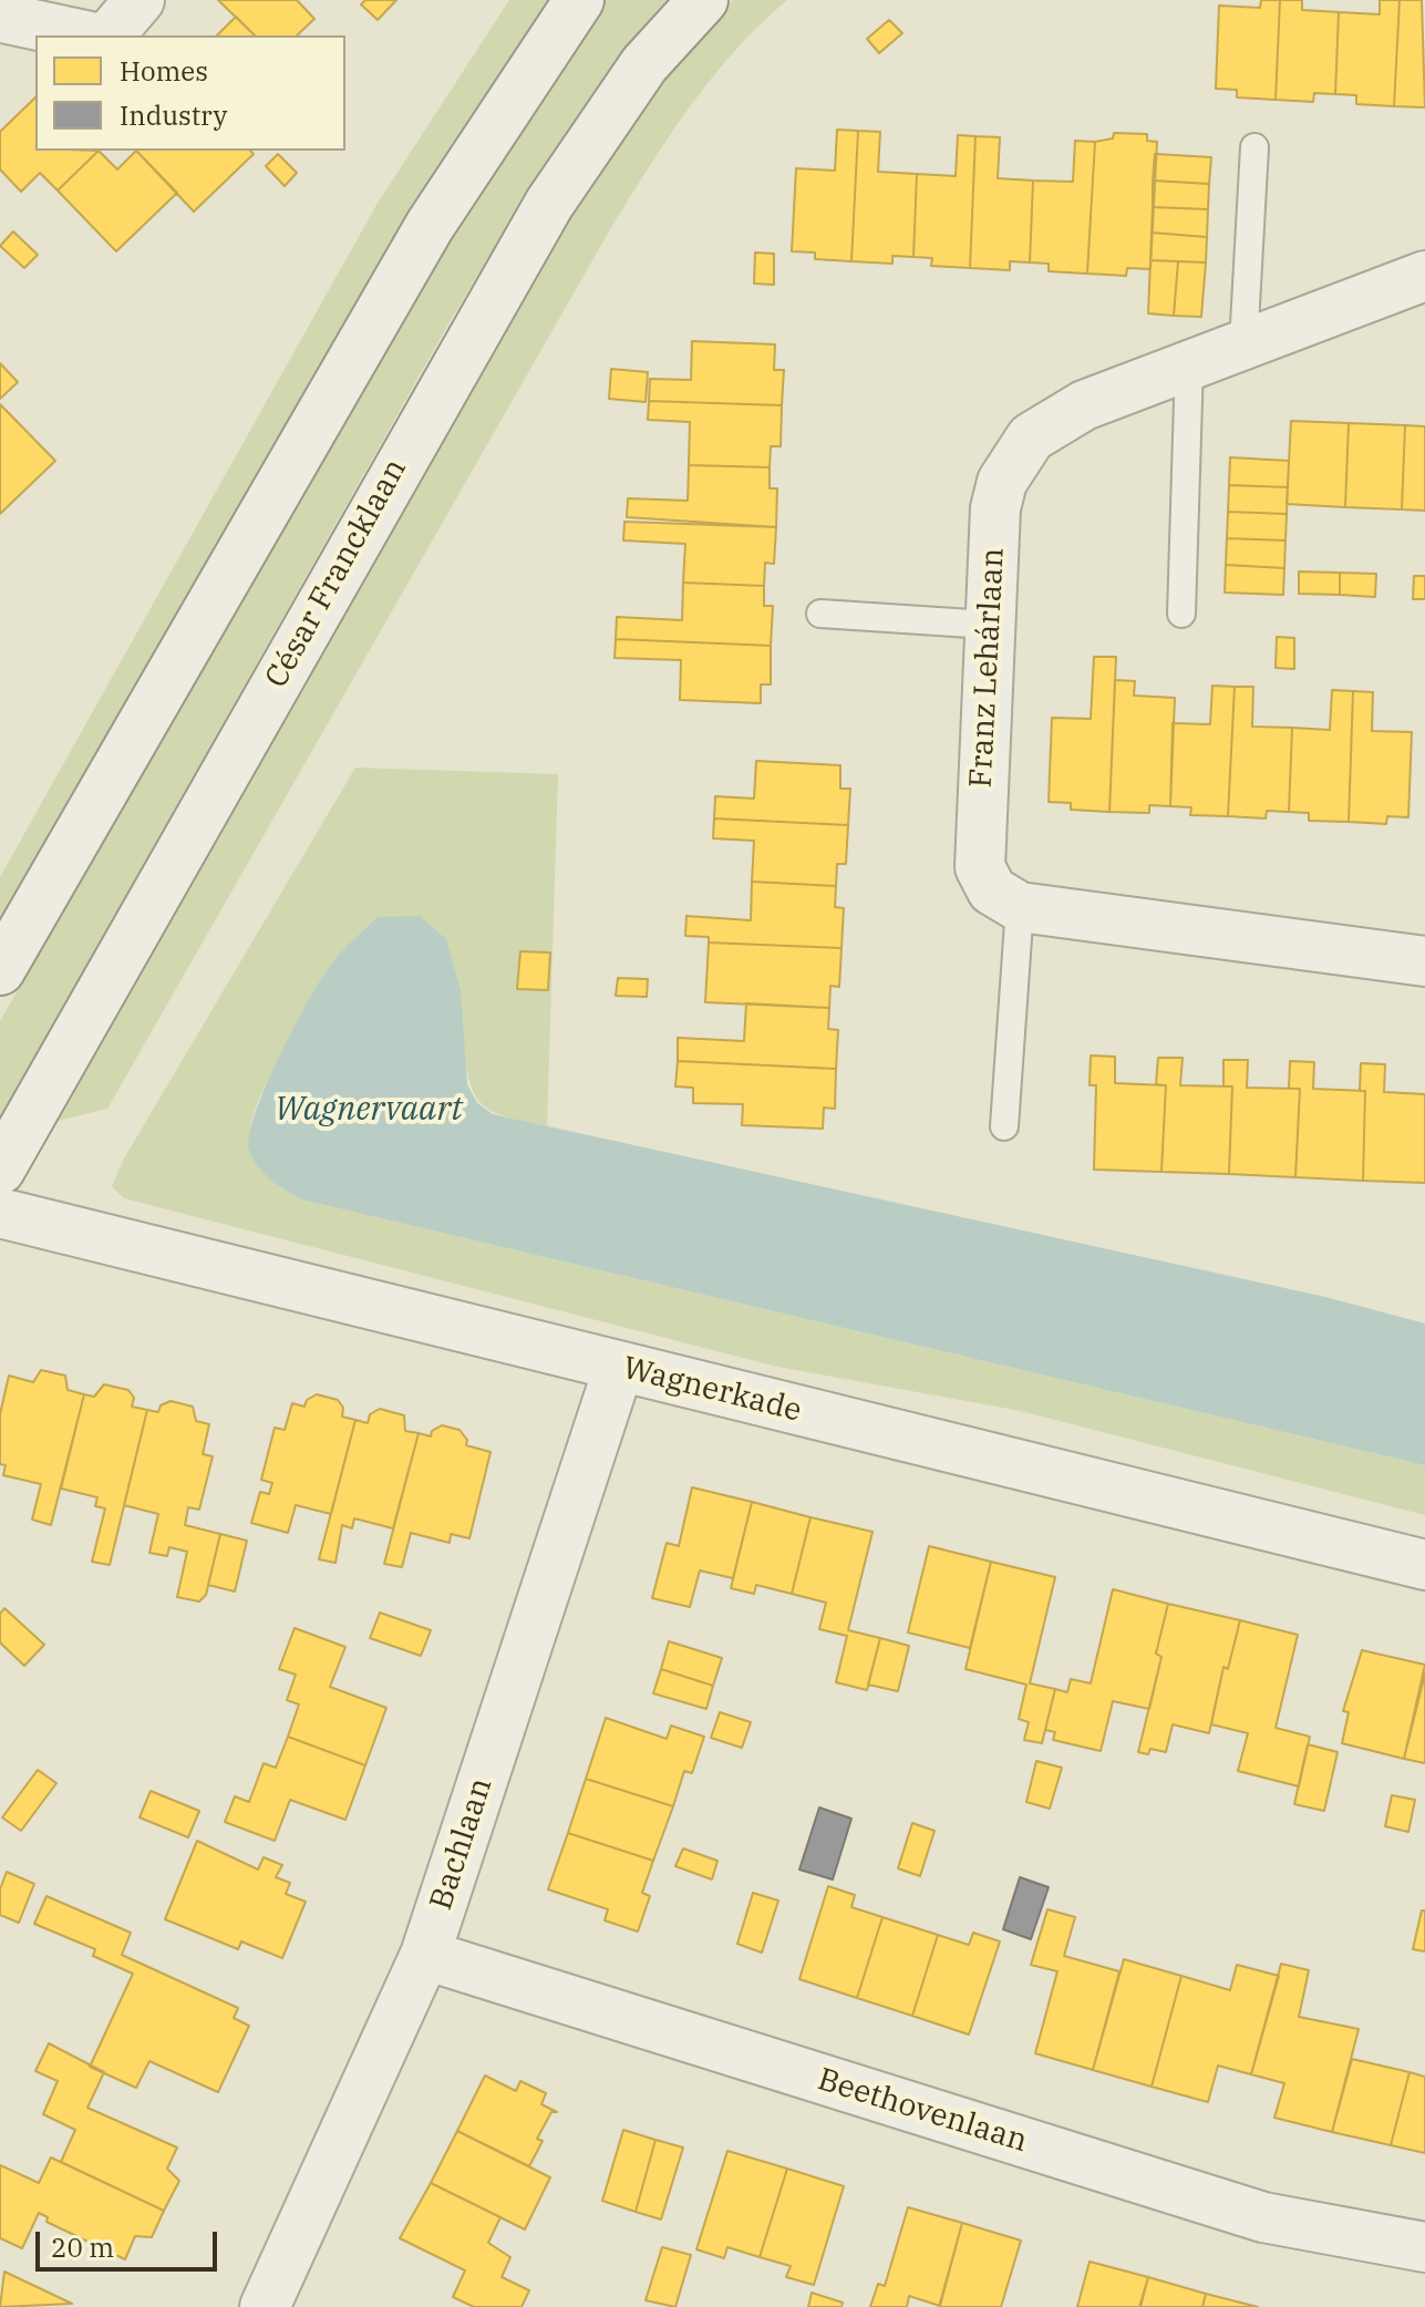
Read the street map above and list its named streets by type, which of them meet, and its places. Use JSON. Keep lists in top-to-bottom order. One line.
{"streets":{"street":["César Francklaan","Franz Lehárlaan","Wagnerkade","Bachlaan","Beethovenlaan"]},"crossings":[["Wagnerkade","Bachlaan"],["Bachlaan","Beethovenlaan"]],"water":["Wagnervaart"],"legend":["Homes","Industry"],"scale_bar":"20 m"}
